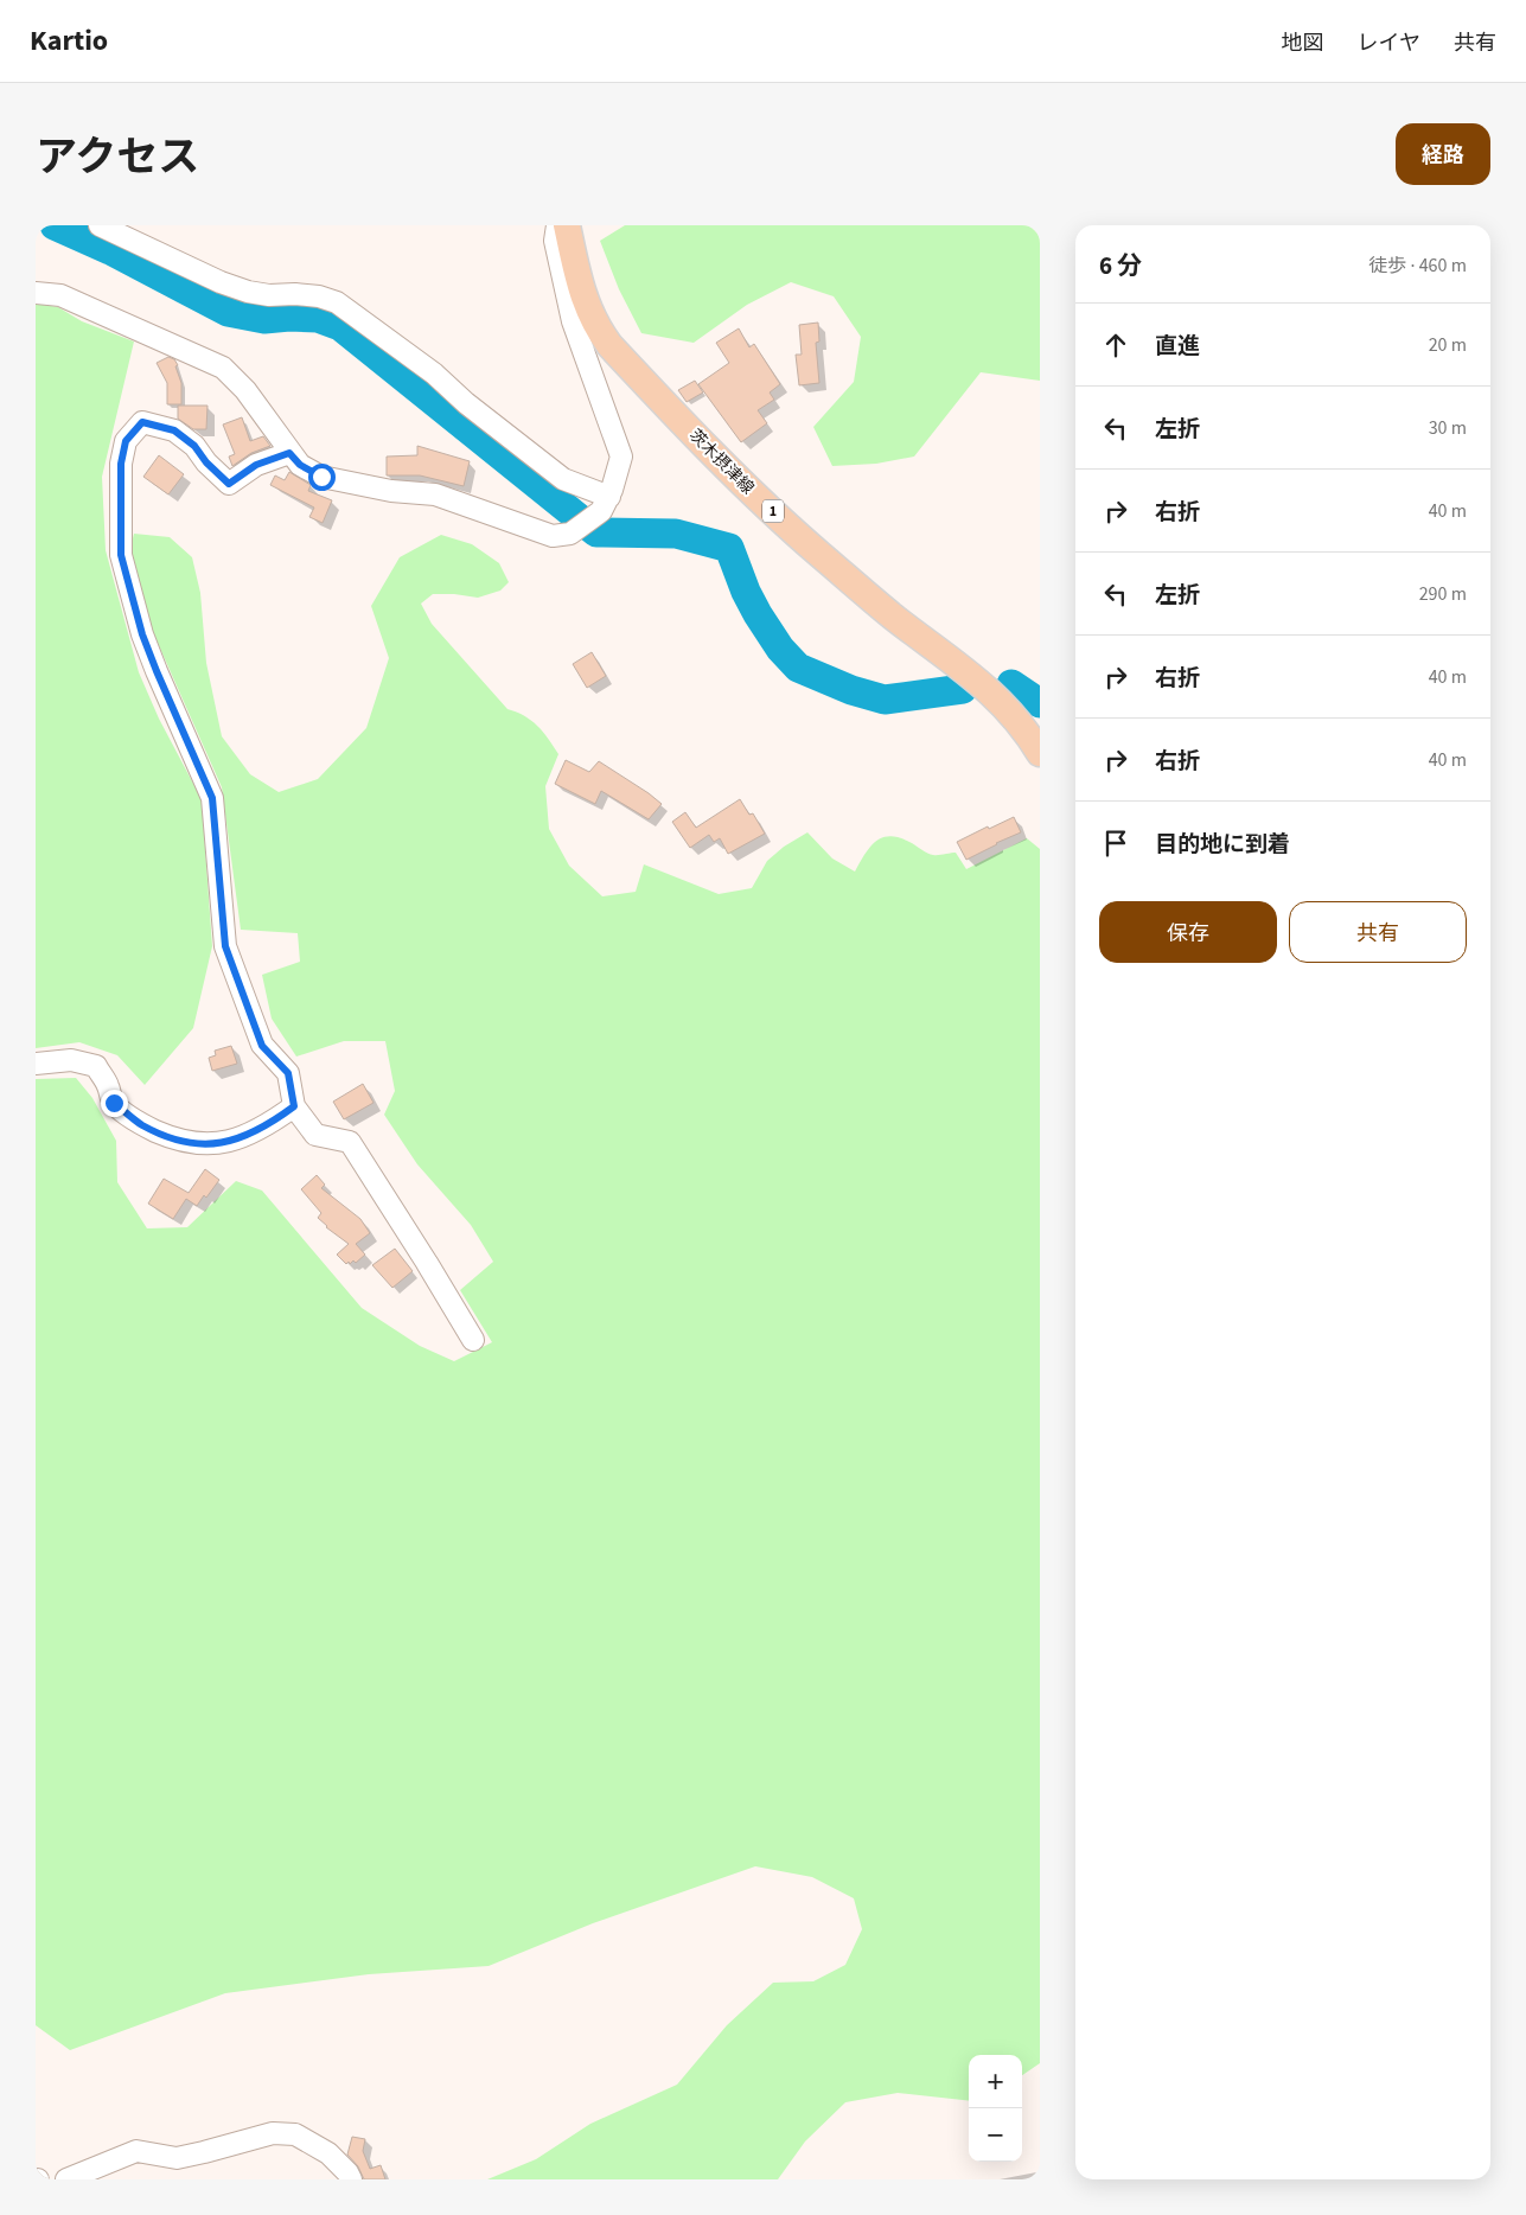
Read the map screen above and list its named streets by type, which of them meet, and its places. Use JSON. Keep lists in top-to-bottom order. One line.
{"streets":{"main road":["茨木摂津線","1"]},"page":{"header":"Kartio","nav":["地図","レイヤ","共有"],"title":"アクセス","buttons":["経路",["保存","共有"]],"heading":["6 分","徒歩 · 460 m"],"list":[["直進","20 m"],["左折","30 m"],["右折","40 m"],["左折","290 m"],["右折","40 m"],["右折","40 m"],"目的地に到着"],"map_buttons":["+","−"]}}
